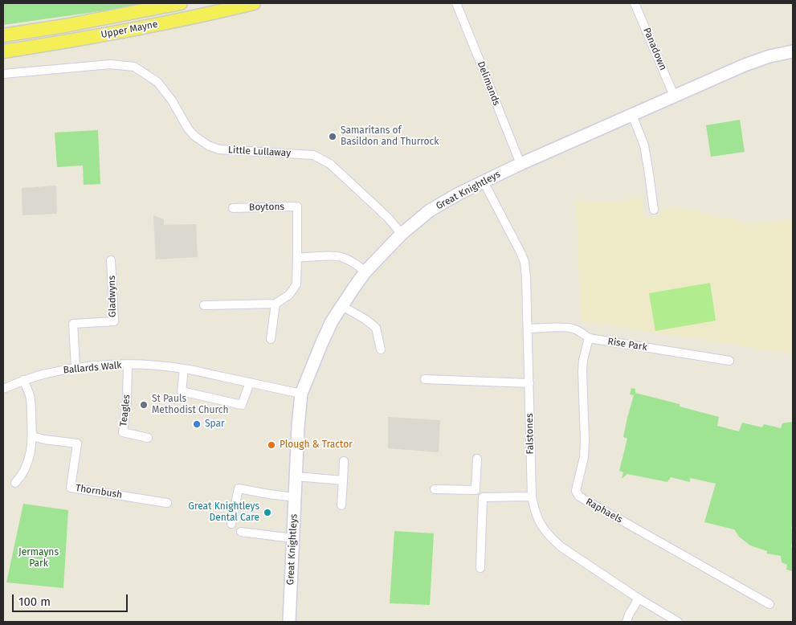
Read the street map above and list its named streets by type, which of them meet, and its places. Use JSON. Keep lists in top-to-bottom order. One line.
{"streets":{"main road":["Upper Mayne"],"street":["Panadown","Delimands","Little Lullaway","Great Knightleys","Boytons","Gladwyns","Rise Park","Ballards Walk","Teagles","Falstones","Thornbush","Raphaels"]},"crossings":[["Panadown","Great Knightleys"],["Delimands","Great Knightleys"],["Little Lullaway","Great Knightleys"],["Great Knightleys","Ballards Walk"],["Great Knightleys","Falstones"],["Gladwyns","Ballards Walk"],["Rise Park","Falstones"],["Rise Park","Raphaels"],["Ballards Walk","Teagles"]],"parks":["Jermayns Park"],"places":["Samaritans of Basildon and Thurrock","St Pauls Methodist Church","Spar","Plough & Tractor","Great Knightleys Dental Care"],"scale_bar":"100 m"}
